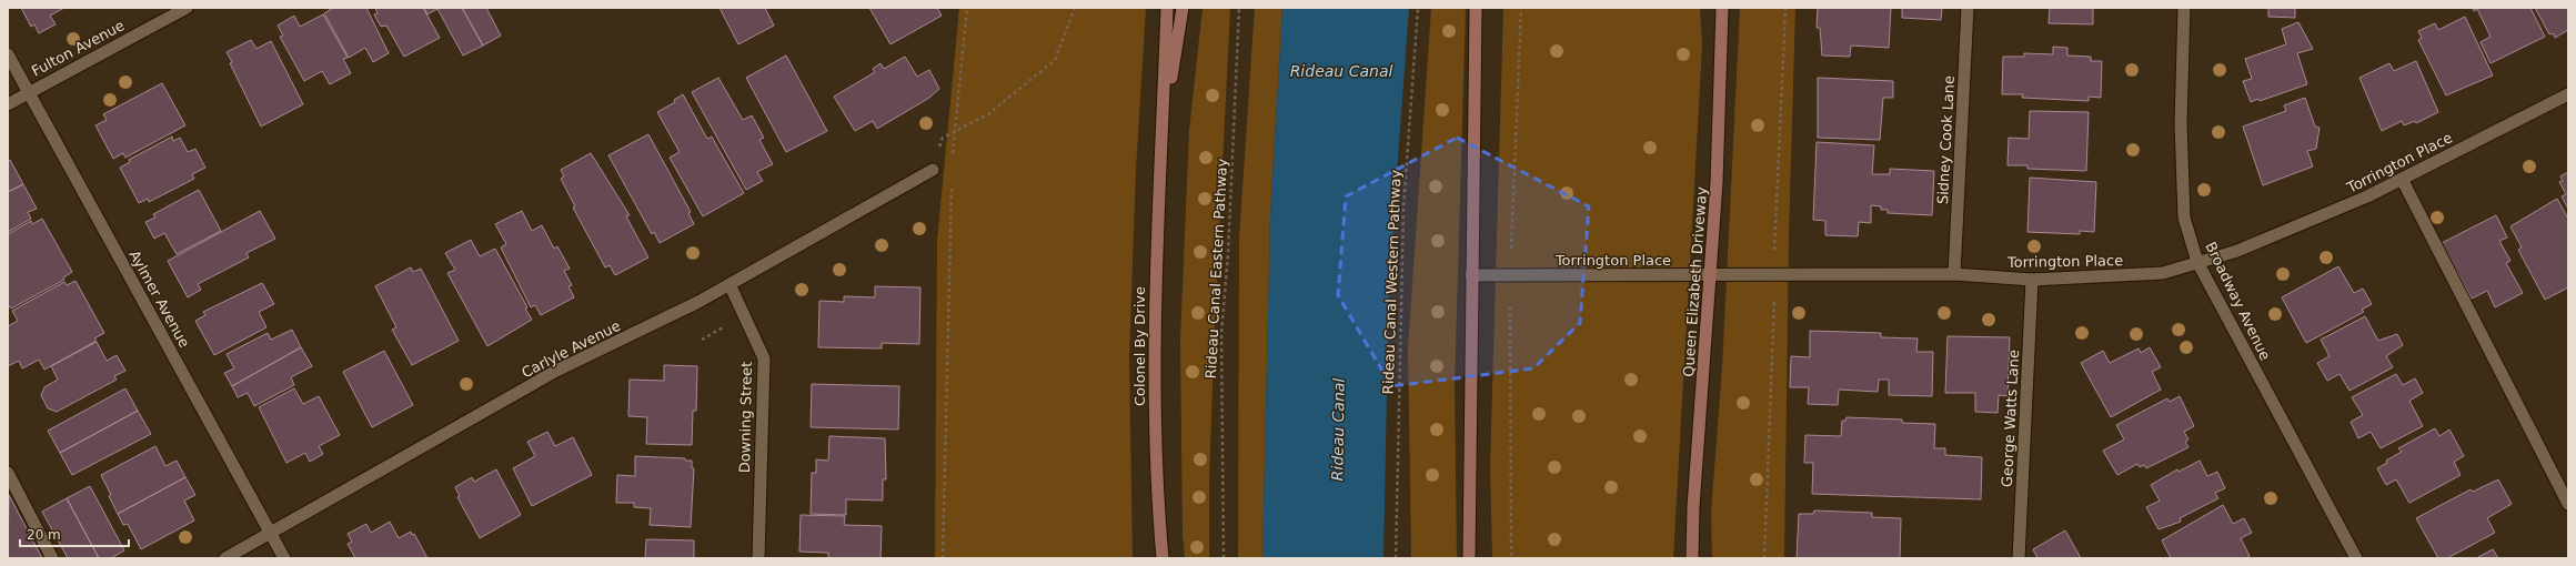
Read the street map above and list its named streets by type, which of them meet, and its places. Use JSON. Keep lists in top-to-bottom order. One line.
{"streets":{"main road":["Queen Elizabeth Driveway","Colonel By Drive"],"street":["Fulton Avenue","Sidney Cook Lane","Torrington Place","Aylmer Avenue","Broadway Avenue","Carlyle Avenue","Downing Street","George Watts Lane"],"path":["Rideau Canal Eastern Pathway","Rideau Canal Western Pathway"]},"crossings":[["Fulton Avenue","Aylmer Avenue"],["Sidney Cook Lane","Torrington Place"],["Torrington Place","Queen Elizabeth Driveway"],["Torrington Place","Broadway Avenue"],["Torrington Place","George Watts Lane"],["Aylmer Avenue","Carlyle Avenue"],["Carlyle Avenue","Downing Street"]],"water":["Rideau Canal"],"scale_bar":"20 m"}
